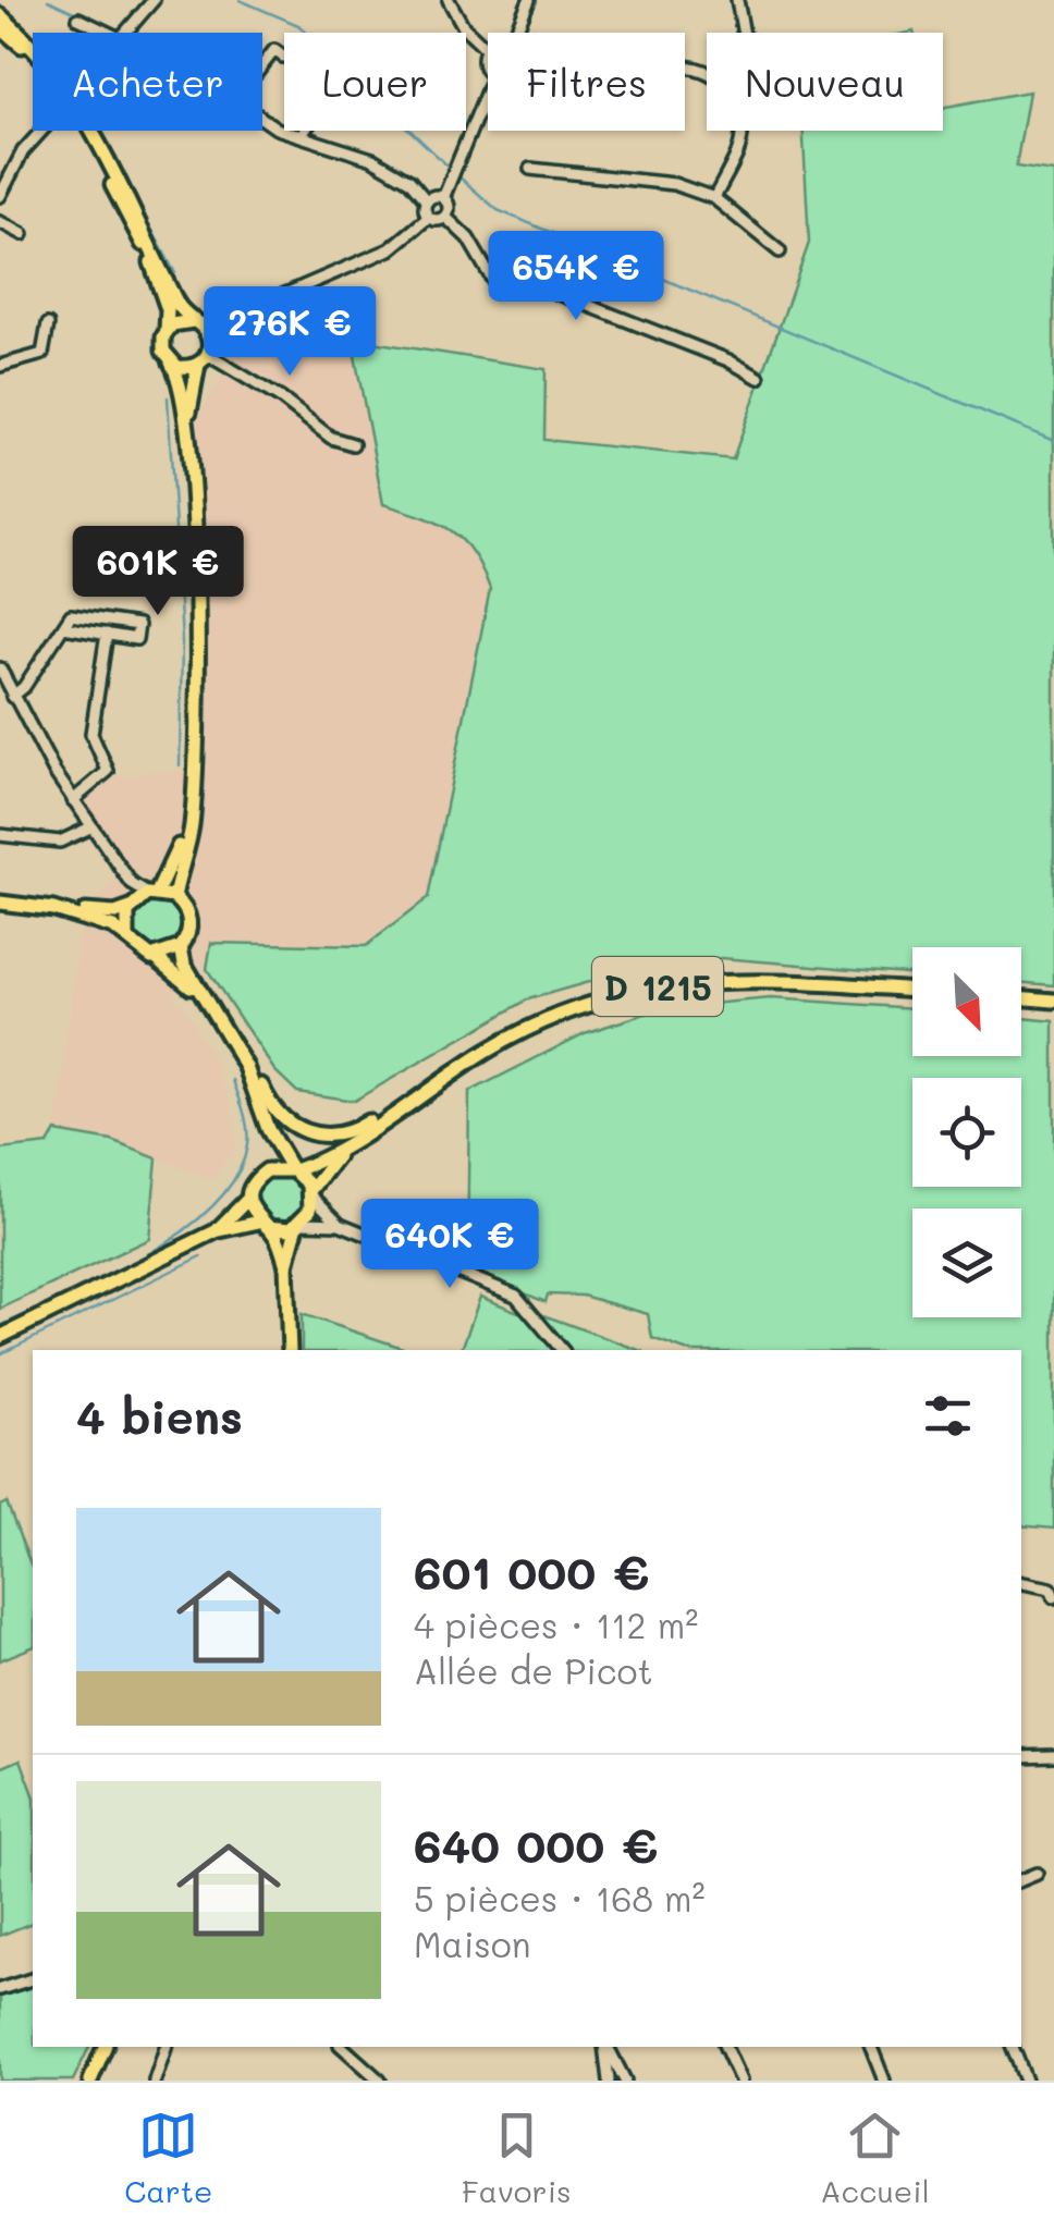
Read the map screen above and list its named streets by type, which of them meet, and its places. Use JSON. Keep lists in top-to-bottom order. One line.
{"streets":{"main road":["D 1215"]},"north":"bottom right","page":{"chip":["Acheter","Louer","Filtres","Nouveau"],"price":["654K €","276K €","601K €","640K €"],"heading":"4 biens","list":[{"name":"601 000 €","note":"4 pièces · 112 m² · Allée de Picot"},{"name":"640 000 €","note":"5 pièces · 168 m² · Maison"}],"tabs":["Carte","Favoris","Accueil"]}}
